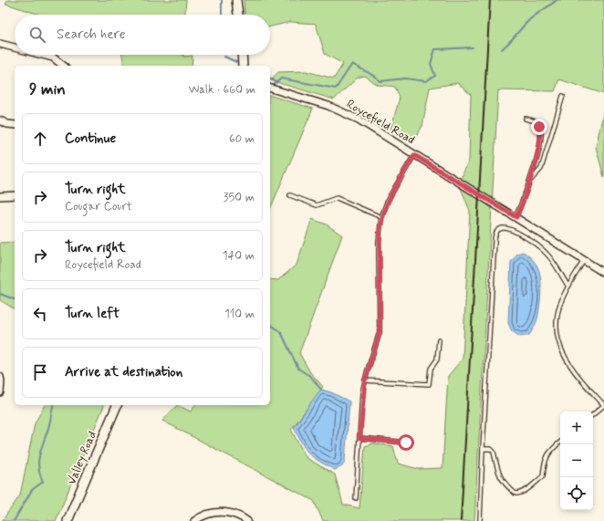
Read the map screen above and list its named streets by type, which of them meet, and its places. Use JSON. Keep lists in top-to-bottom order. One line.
{"streets":{"street":["Roycefield Road","Valley Road"]},"page":{"search":"Search here","heading":["9 min","Walk · 660 m"],"list":[["Continue","60 m"],["Turn right","Cougar Court","350 m"],["Turn right","Roycefield Road","140 m"],["Turn left","110 m"],"Arrive at destination"],"map_buttons":["+","−"]}}
